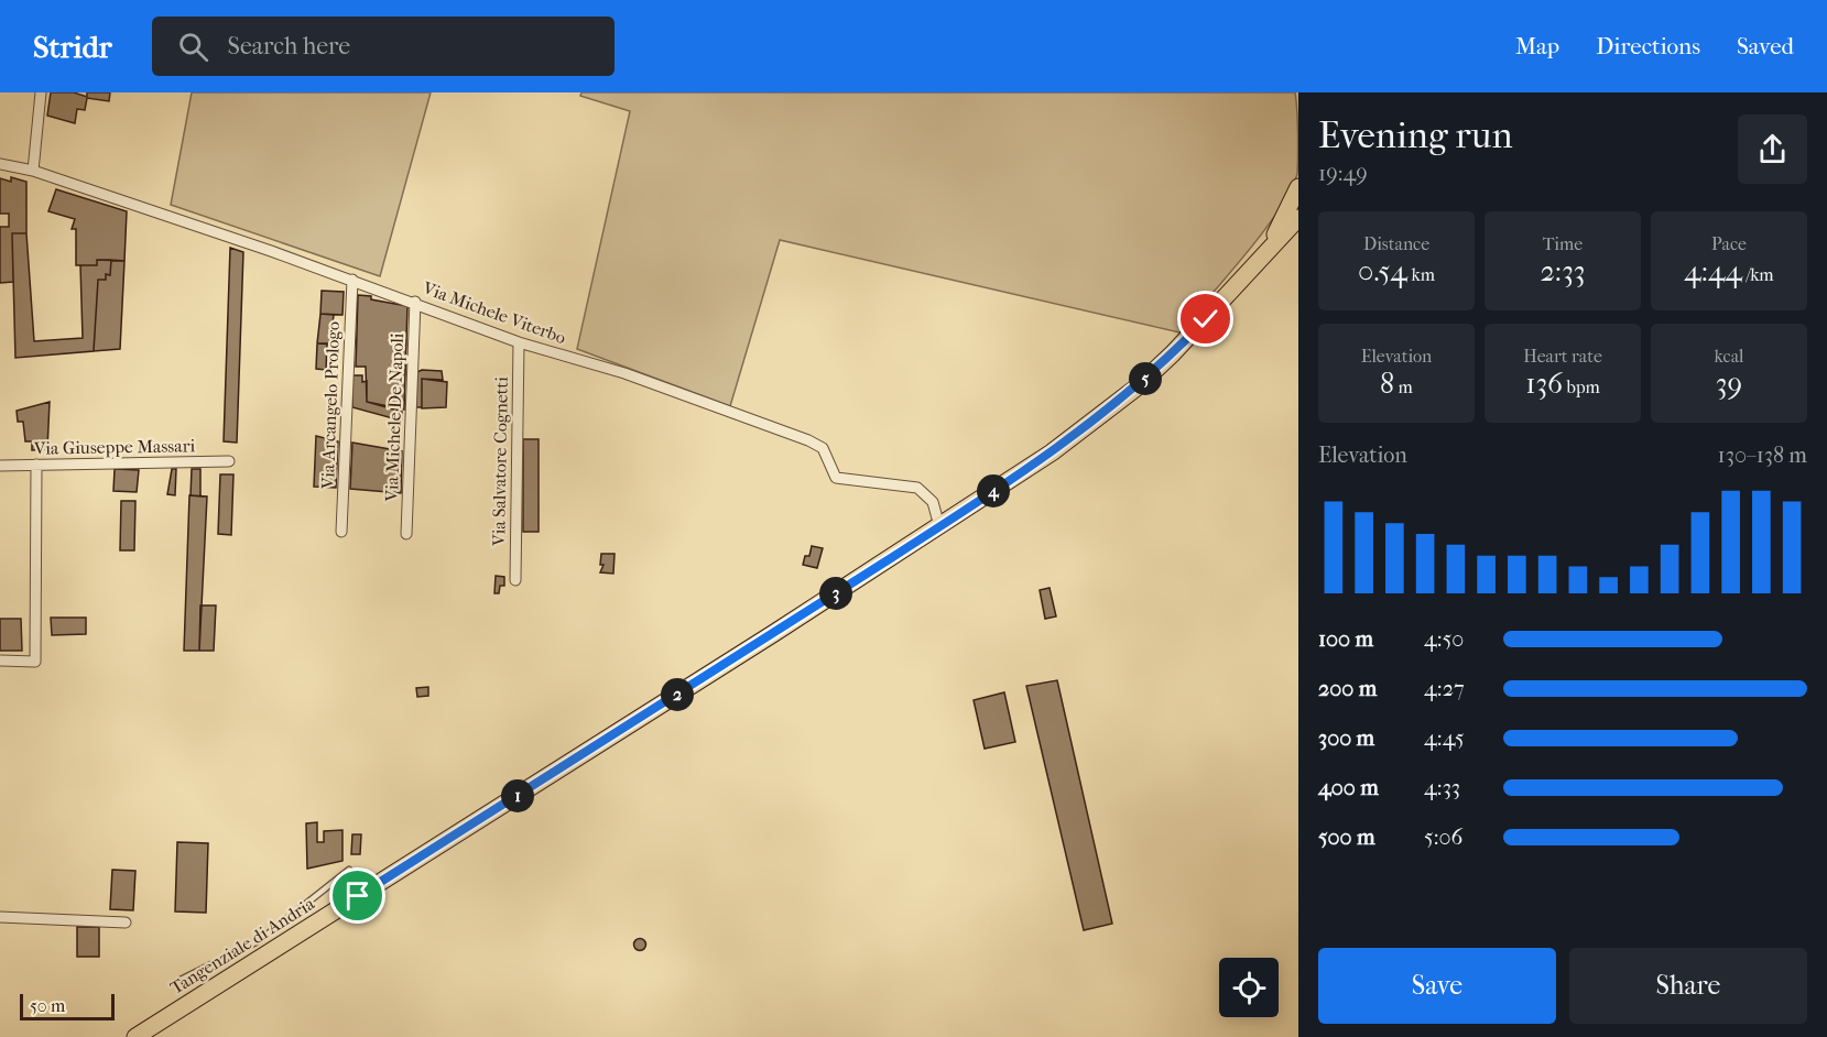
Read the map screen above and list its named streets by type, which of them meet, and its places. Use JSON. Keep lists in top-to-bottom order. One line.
{"streets":{"main road":["Tangenziale di Andria"],"street":["Via Michele Viterbo","Via Arcangelo Prologo","Via Michele De Napoli","Via Giuseppe Massari","Via Salvatore Cognetti"]},"crossings":[["Via Michele Viterbo","Via Arcangelo Prologo"],["Via Michele Viterbo","Via Michele De Napoli"],["Via Michele Viterbo","Via Salvatore Cognetti"],["Via Michele Viterbo","Tangenziale di Andria"]],"scale_bar":"50 m","page":{"header":"Stridr","search":"Search here","nav":["Map","Directions","Saved"],"heading":["Evening run","19:49"],"stats":[["Distance","0.54 km"],["Time","2:33"],["Pace","4:44 /km"],["Elevation","8 m"],["Heart rate","136 bpm"],["kcal","39"]],"pins":["5","4","3","2","1"],"chart":["Elevation","130–138 m"],"list":[{"name":"100 m","note":"4:50"},{"name":"200 m","note":"4:27"},{"name":"300 m","note":"4:45"},{"name":"400 m","note":"4:33"},{"name":"500 m","note":"5:06"}],"buttons":["Save","Share"],"scale":"50 m"}}
